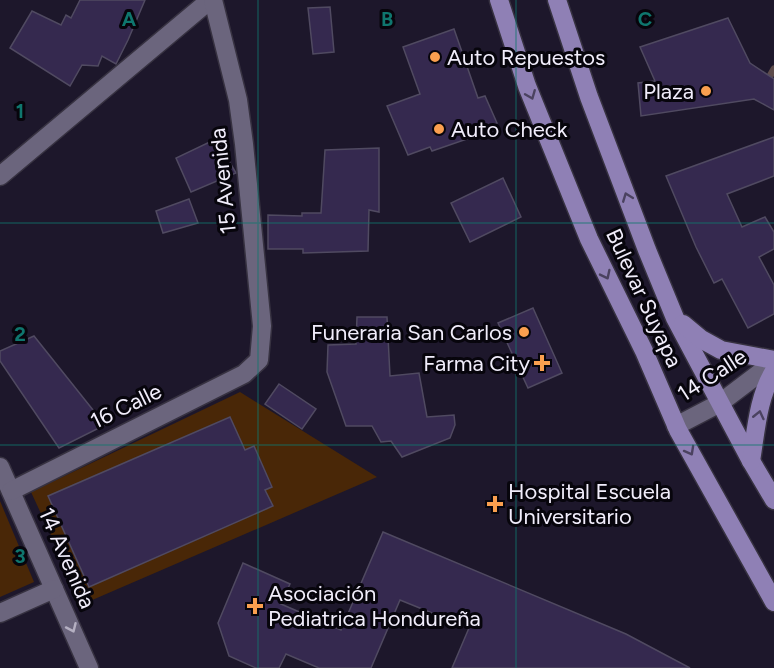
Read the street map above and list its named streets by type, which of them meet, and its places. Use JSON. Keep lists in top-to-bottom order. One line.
{"streets":{"main road":["Bulevar Suyapa"],"street":["15 Avenida","14 Calle","16 Calle","14 Avenida"]},"crossings":[["15 Avenida","16 Calle"],["Bulevar Suyapa","14 Calle"],["16 Calle","14 Avenida"]],"one_way":["14 Avenida"],"places":{"other":["Auto Repuestos","Plaza","Auto Check","Funeraria San Carlos"],"health":["Farma City","Hospital Escuela Universitario","Asociación Pediatrica Hondureña"]},"grid":{"columns":["A","B","C"],"rows":["1","2","3"]}}
